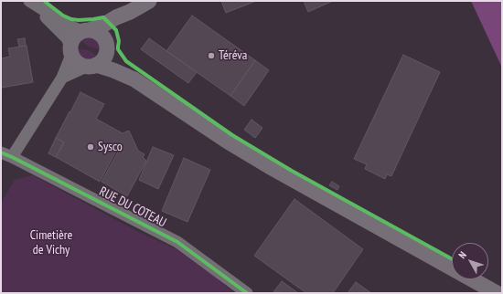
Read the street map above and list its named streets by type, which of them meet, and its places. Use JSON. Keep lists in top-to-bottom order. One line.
{"streets":{"street":["RUE DU COTEAU"]},"parks":["Cimetière de Vichy"],"places":["Téréva","Sysco"],"north":"top left"}
